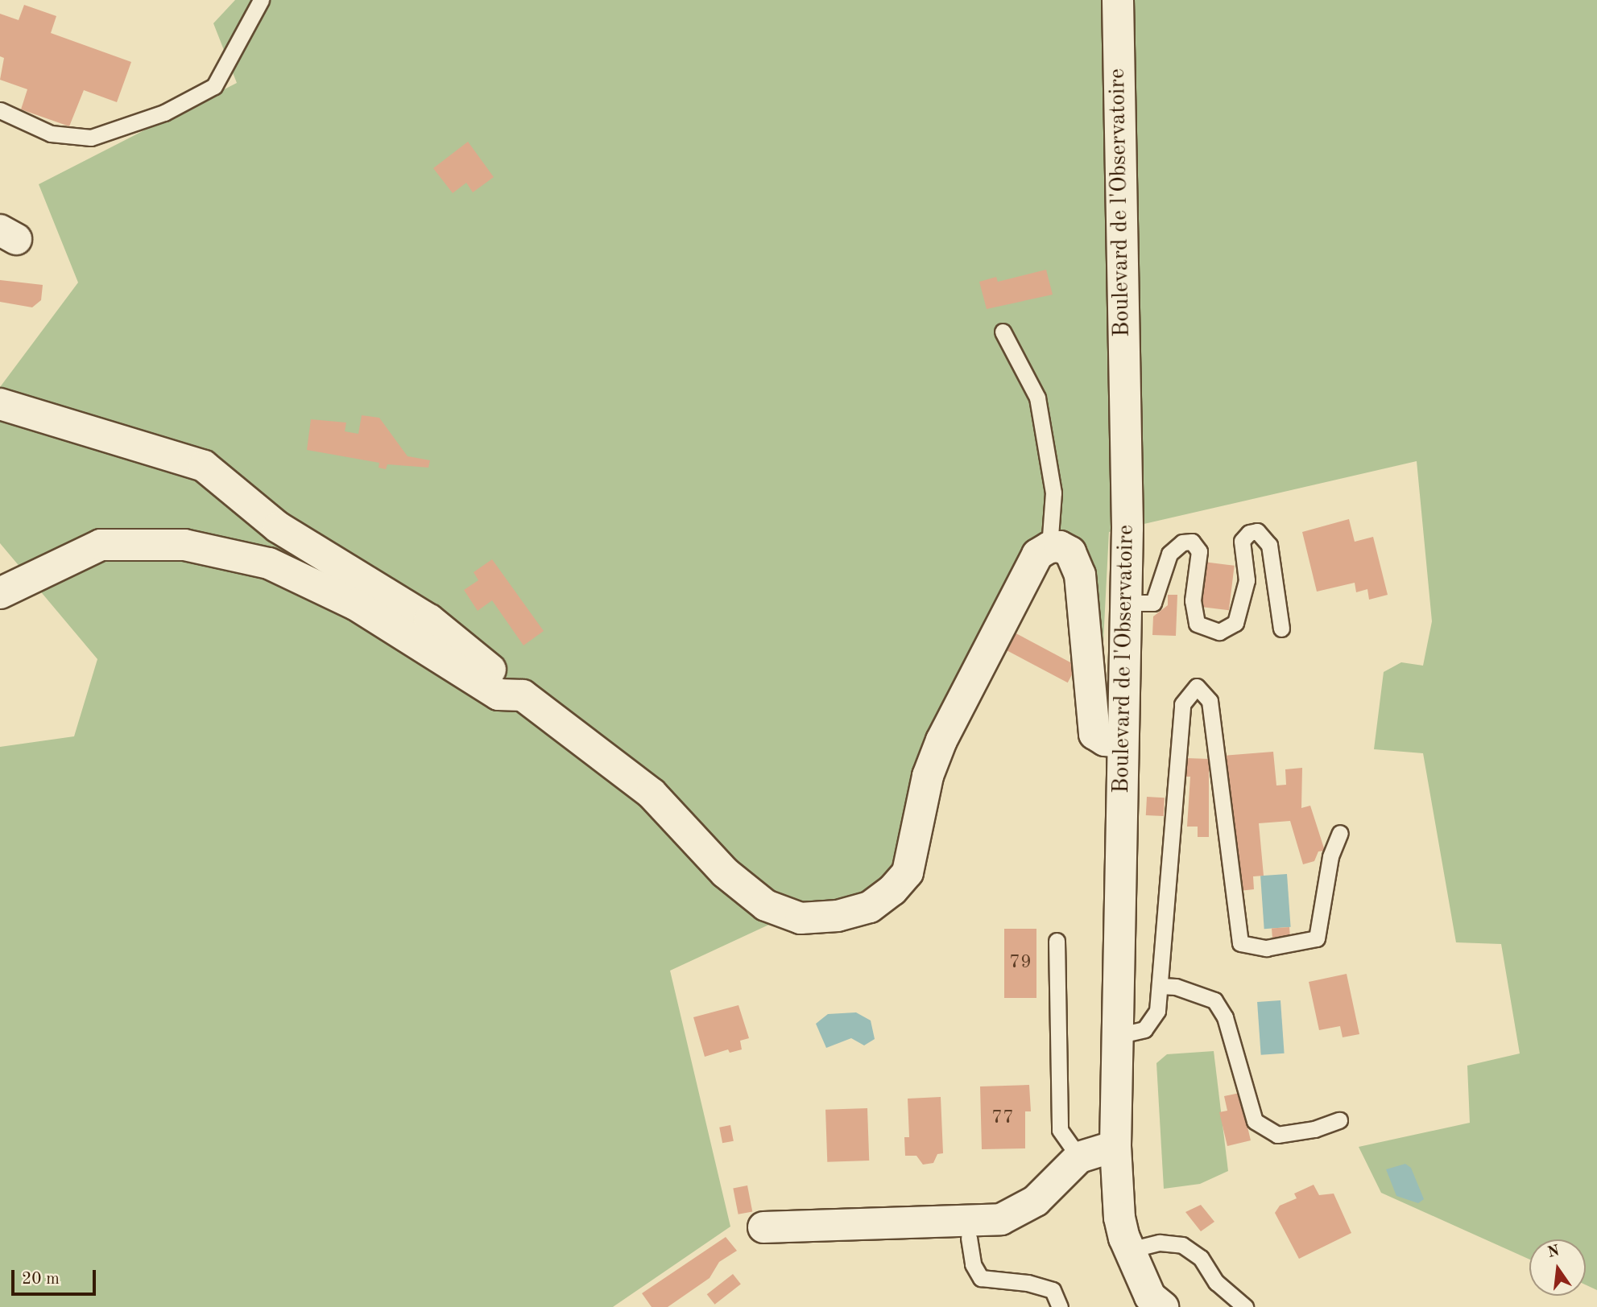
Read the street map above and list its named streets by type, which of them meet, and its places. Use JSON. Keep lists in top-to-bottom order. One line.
{"streets":{"street":["Boulevard de l'Observatoire"]},"house_numbers":["79","77"],"scale_bar":"20 m","north":"top"}
